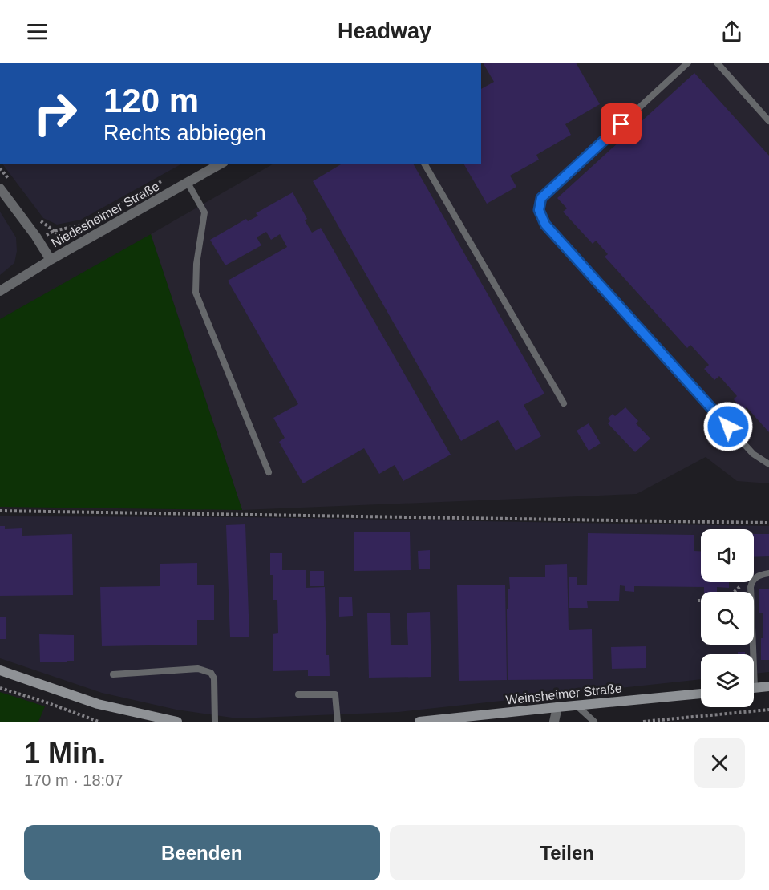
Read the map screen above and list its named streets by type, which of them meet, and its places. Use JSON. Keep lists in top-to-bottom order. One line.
{"streets":{"main road":["Weinsheimer Straße"],"street":["Niedesheimer Straße"]},"page":{"header":"Headway","turn":["120 m","Rechts abbiegen"],"heading":["1 Min.","170 m · 18:07"],"buttons":["Beenden","Teilen"]}}
